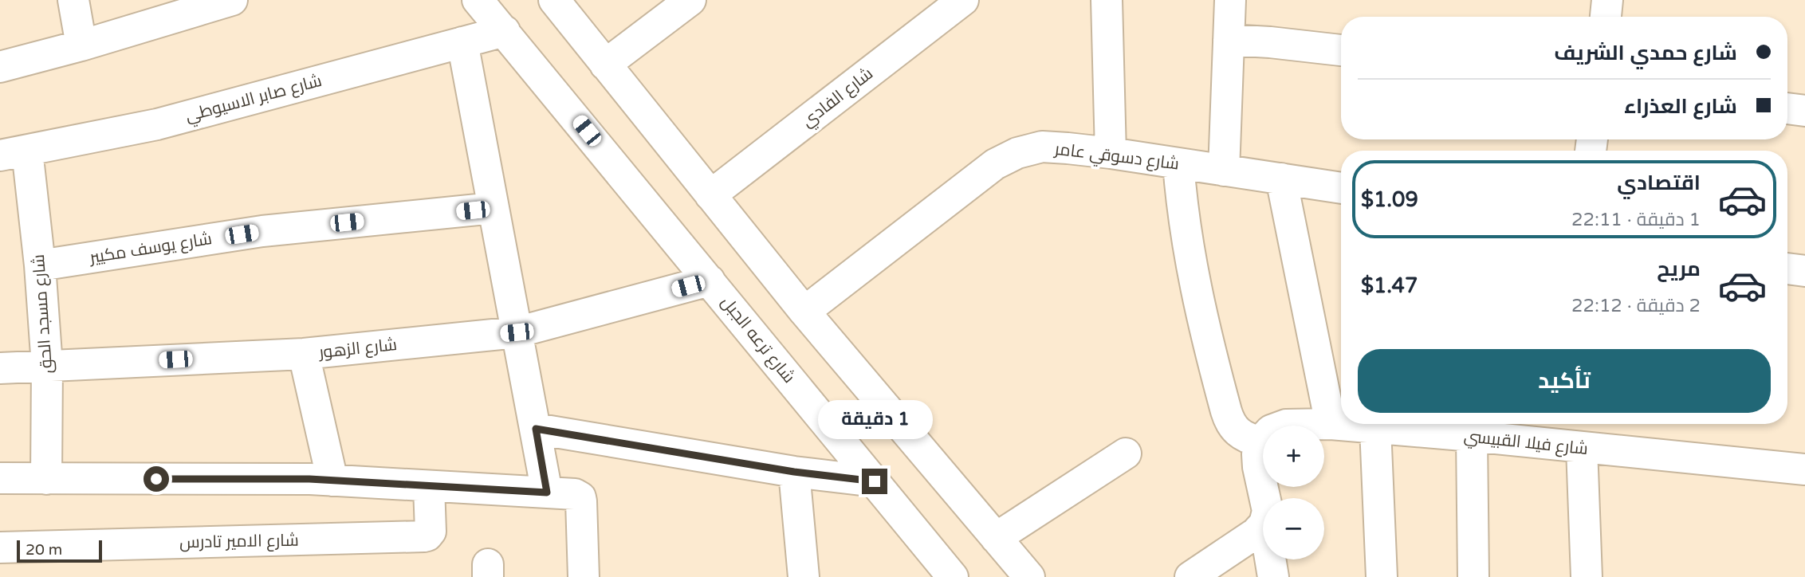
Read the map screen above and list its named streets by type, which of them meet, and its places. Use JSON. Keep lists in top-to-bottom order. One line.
{"streets":{"street":["شارع الفادي","شارع صابر الاسيوطي","شارع دسوقي عامر","شارع يوسف مكيير","شارع مسجد الحق","شارع ترعه الجبل","شارع الزهور","شارع فيلا القبيسي","شارع الامير تادرس"]},"crossings":[["شارع صابر الاسيوطي","شارع مسجد الحق"],["شارع صابر الاسيوطي","شارع ترعه الجبل"],["شارع يوسف مكيير","شارع مسجد الحق"],["شارع مسجد الحق","شارع الزهور"],["شارع ترعه الجبل","شارع الزهور"]],"scale_bar":"20 m","page":{"banner":["شارع حمدي الشريف","شارع العذراء"],"list":[{"name":"اقتصادي","note":"1 دقيقة · 22:11","value":"$1.09"},{"name":"مريح","note":"2 دقيقة · 22:12","value":"$1.47"}],"buttons":"تأكيد","bubble":"1 دقيقة","map_buttons":["+","−"],"scale":"20 m"}}
